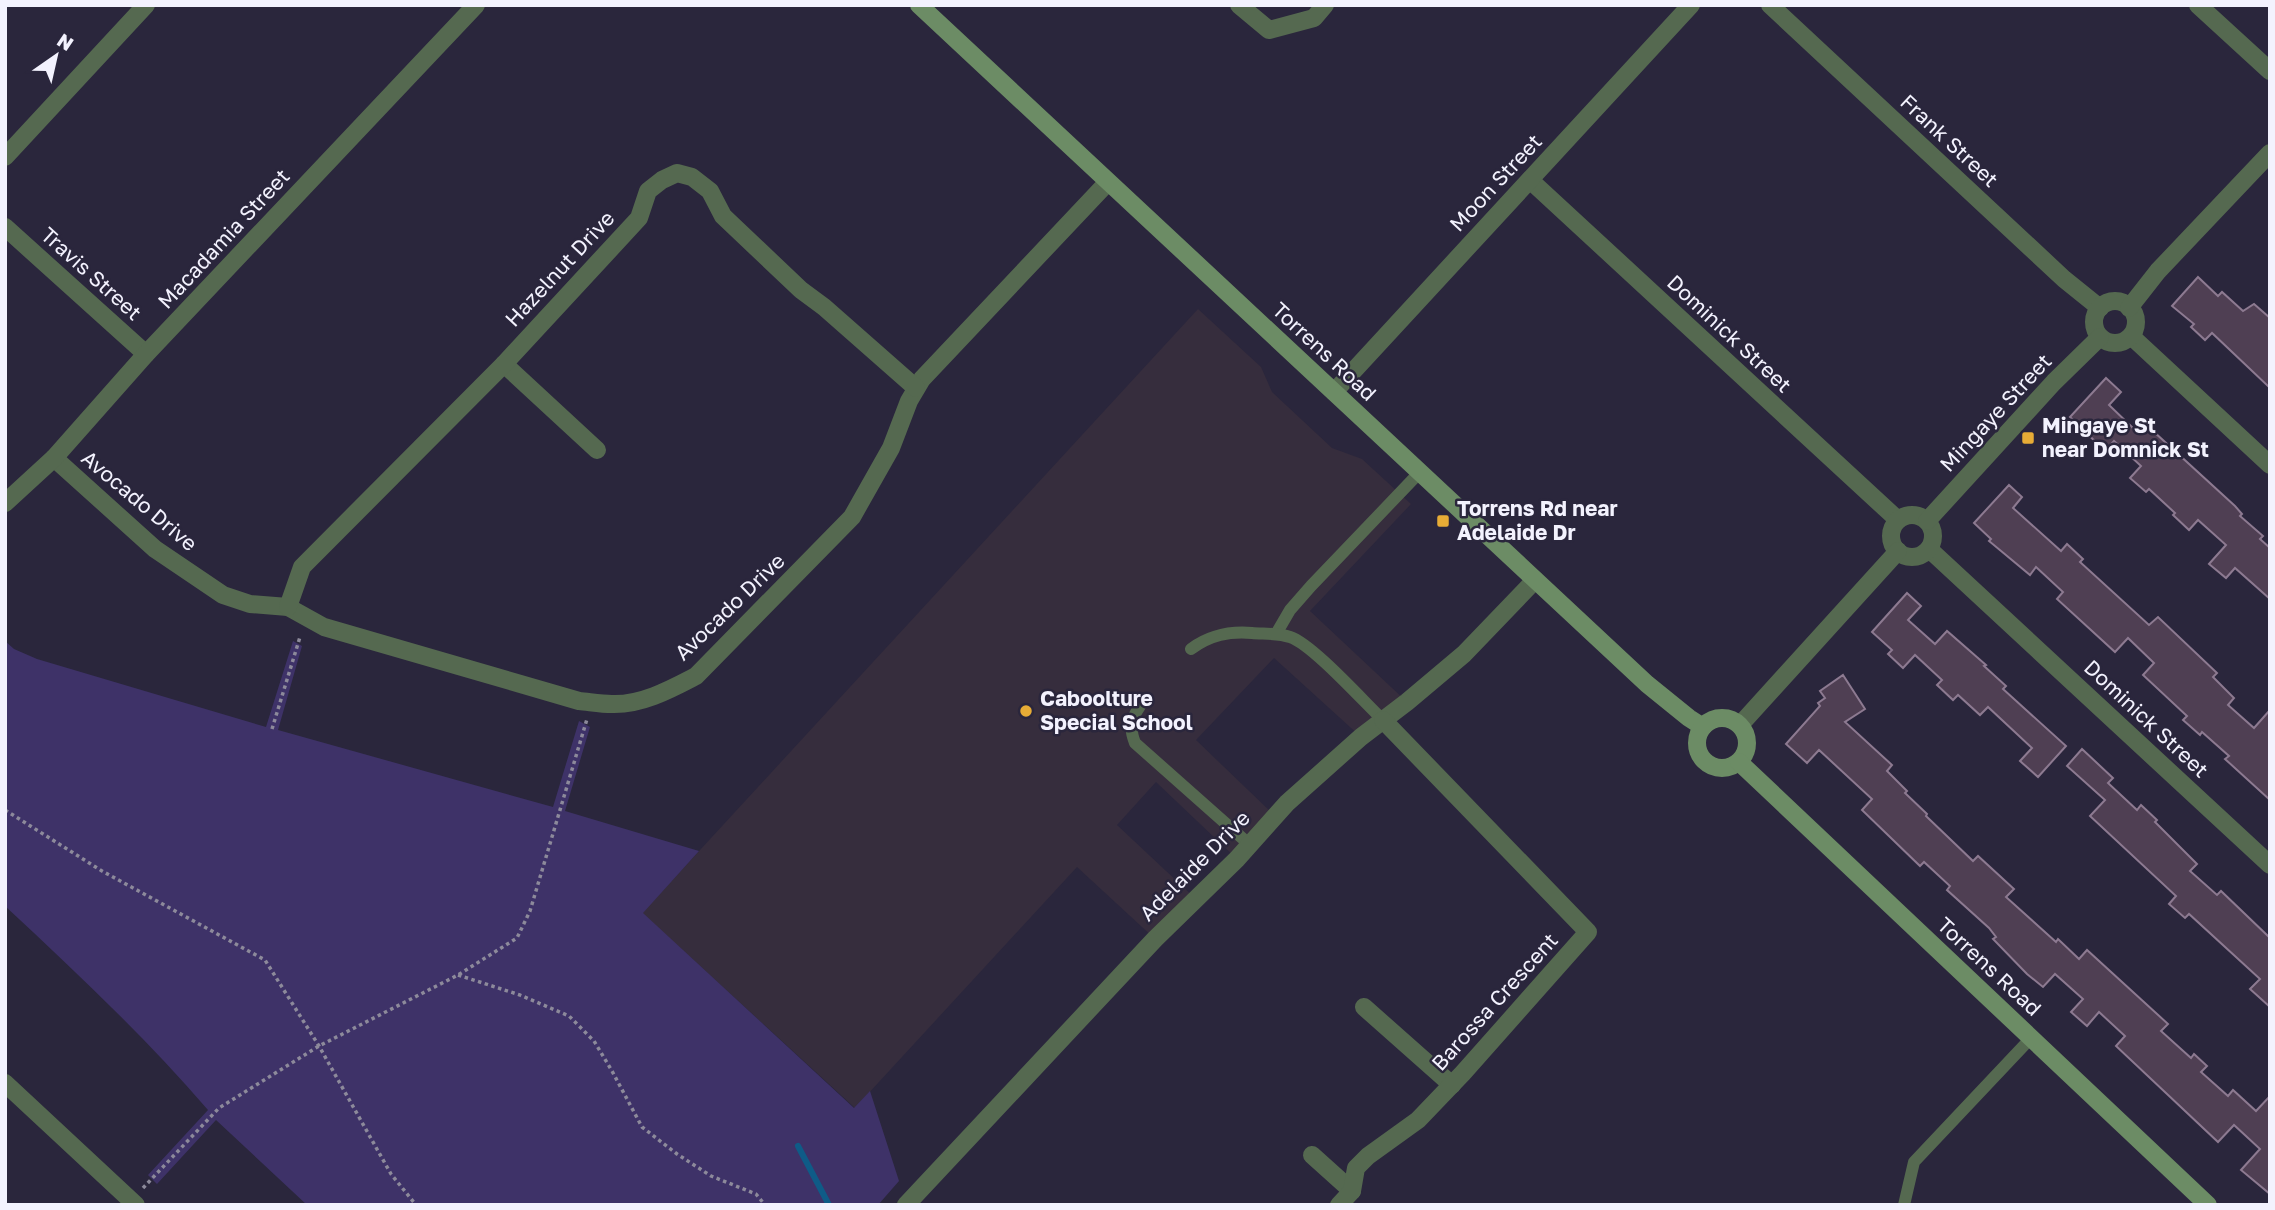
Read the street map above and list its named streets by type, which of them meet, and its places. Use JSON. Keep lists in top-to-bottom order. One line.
{"streets":{"main road":["Torrens Road"],"street":["Frank Street","Moon Street","Macadamia Street","Hazelnut Drive","Travis Street","Dominick Street","Mingaye Street","Avocado Drive","Adelaide Drive","Barossa Crescent"]},"crossings":[["Frank Street","Mingaye Street"],["Moon Street","Dominick Street"],["Moon Street","Torrens Road"],["Macadamia Street","Travis Street"],["Macadamia Street","Avocado Drive"],["Hazelnut Drive","Avocado Drive"],["Dominick Street","Mingaye Street"],["Torrens Road","Avocado Drive"],["Torrens Road","Adelaide Drive"],["Adelaide Drive","Barossa Crescent"]],"places":{"transit":["Mingaye St near Domnick St","Torrens Rd near Adelaide Dr"],"other":["Caboolture Special School"]},"north":"top right"}
